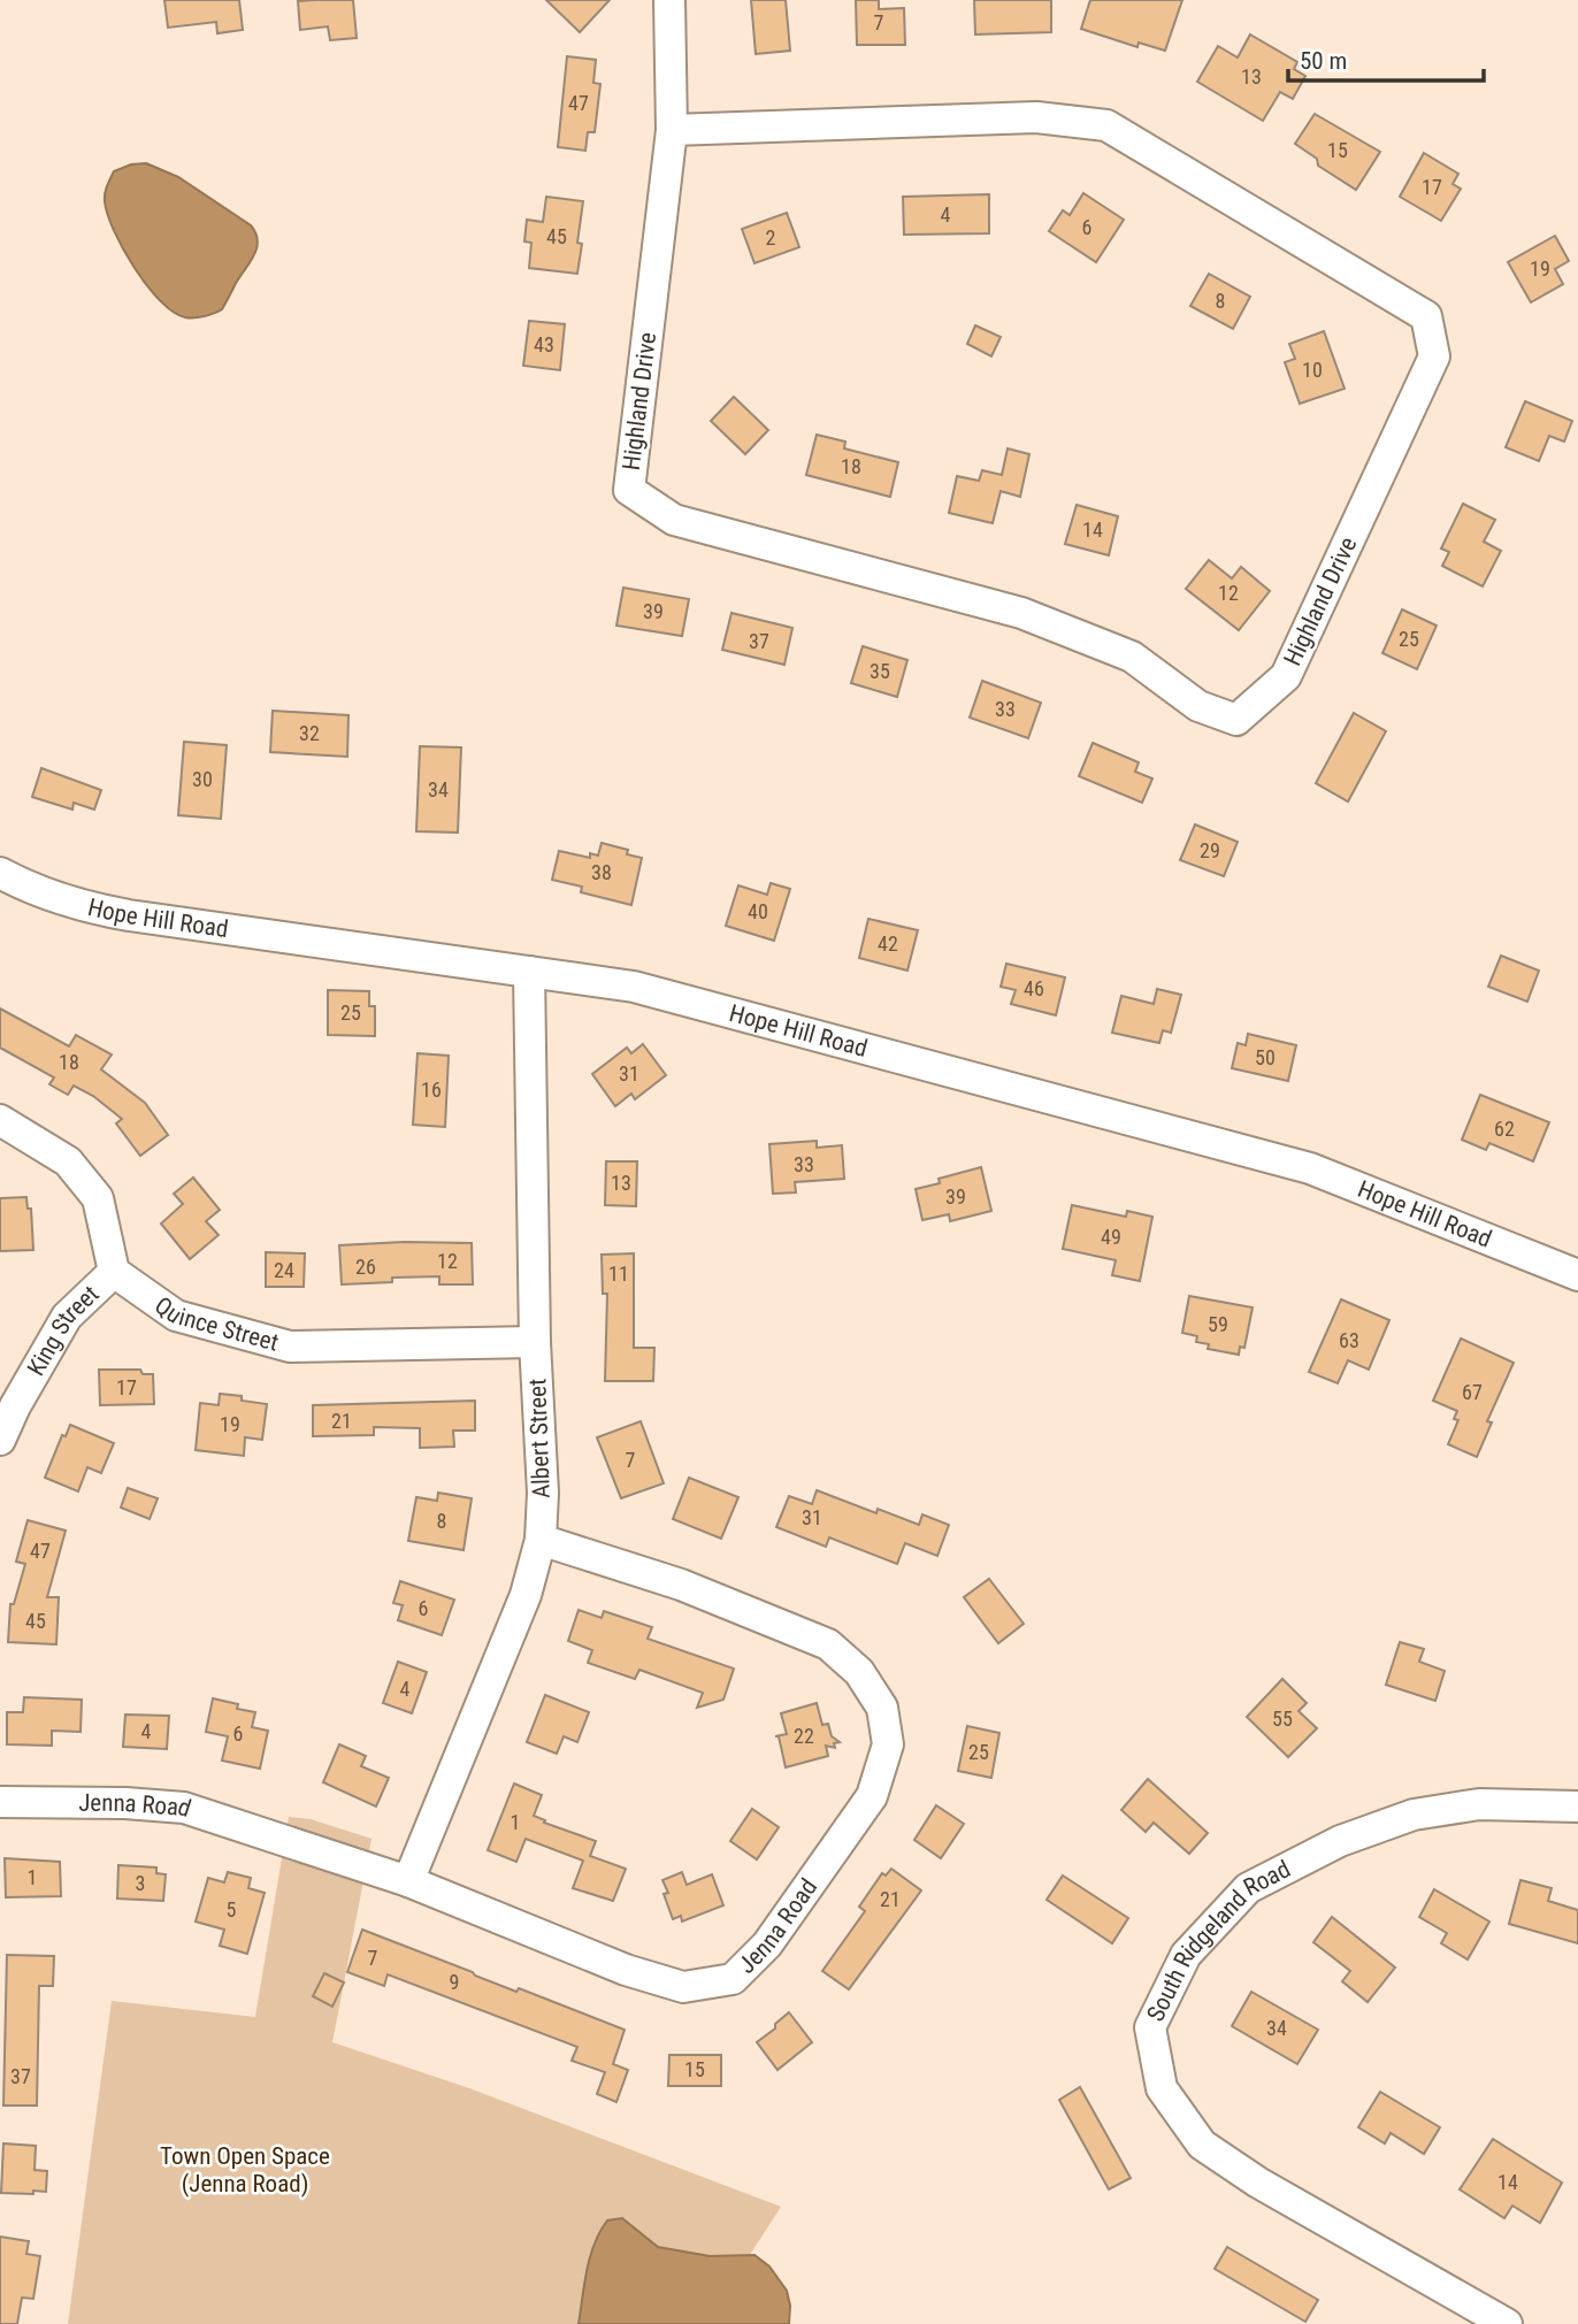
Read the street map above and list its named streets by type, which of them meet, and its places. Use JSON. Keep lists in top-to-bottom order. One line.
{"streets":{"street":["Highland Drive","Hope Hill Road","Quince Street","King Street","Albert Street","Jenna Road","South Ridgeland Road"]},"crossings":[["Hope Hill Road","Albert Street"],["Quince Street","King Street"],["Quince Street","Albert Street"],["Albert Street","Jenna Road"]],"parks":["Town Open Space (Jenna Road)"],"house_numbers":["7","13","47","15","17","4","6","45","2","19","8","43","10","18","14","12","39","25","37","35","33","32","30","34","29","38","40","42","46","25","50","18","31","16","62","33","13","39","49","12","26","24","11","59","63","17","67","21","19","7","31","8","47","6","45","4","55","4","6","22","25","1","1","3","21","5","7","9","34","15","37","14"],"scale_bar":"50 m"}
